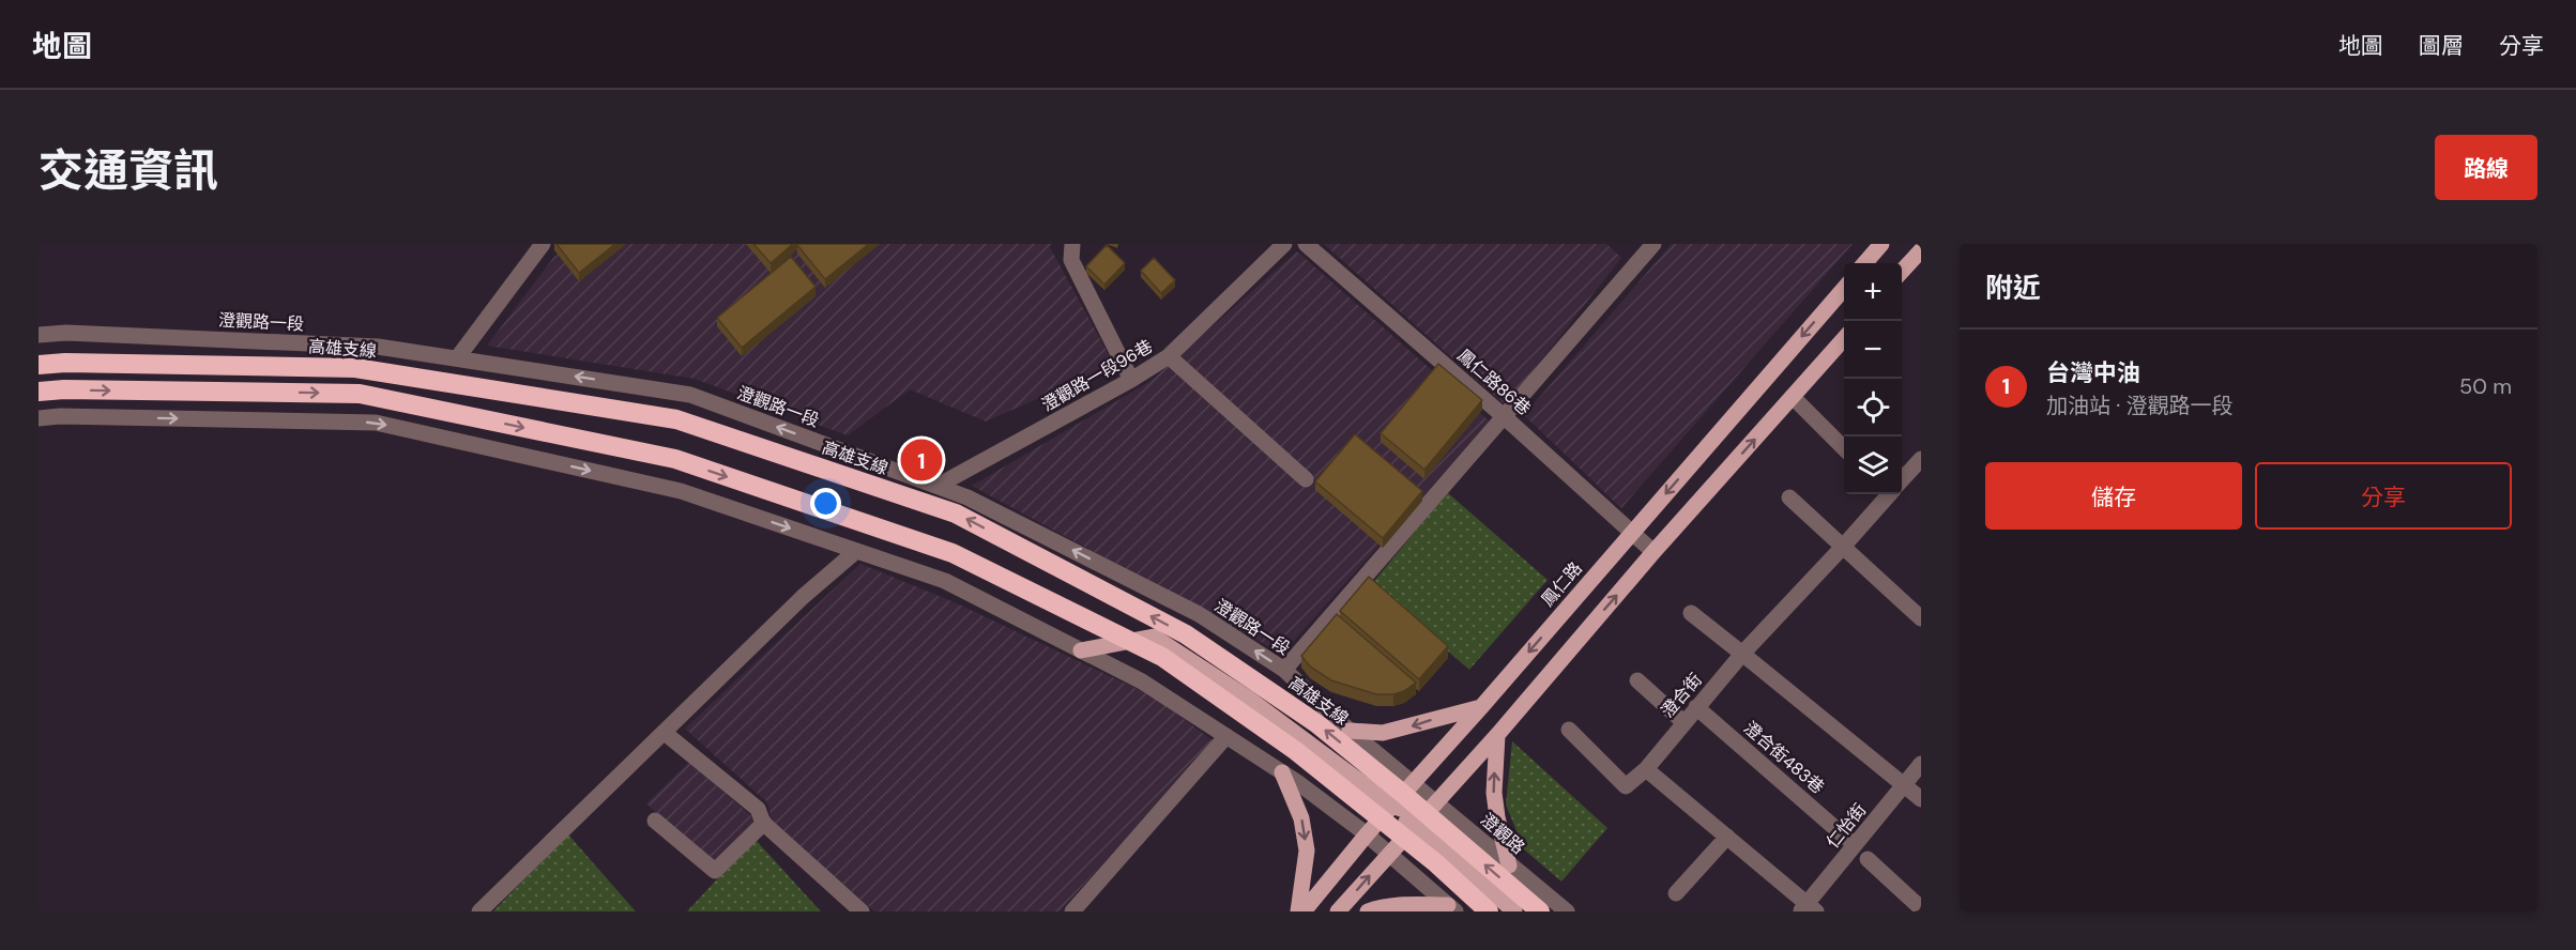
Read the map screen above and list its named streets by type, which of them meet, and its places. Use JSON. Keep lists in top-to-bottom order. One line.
{"streets":{"highway":["高雄支線"],"main road":["鳳仁路"],"street":["澄觀路一段","澄觀路一段96巷","鳳仁路86巷","澄合街","澄合街483巷","仁怡街","澄觀路"]},"crossings":[["澄觀路一段","澄觀路一段96巷"],["澄觀路一段","鳳仁路"],["澄觀路一段","澄觀路"],["鳳仁路86巷","鳳仁路"],["鳳仁路","澄觀路"],["澄合街","澄合街483巷"]],"page":{"header":"地圖","nav":["地圖","圖層","分享"],"title":"交通資訊","buttons":["路線",["儲存","分享"]],"heading":"附近","map_buttons":["+","−"],"list":[{"mark":"1","name":"台灣中油","note":"加油站 · 澄觀路一段","value":"50 m"}],"pins":"1"}}
